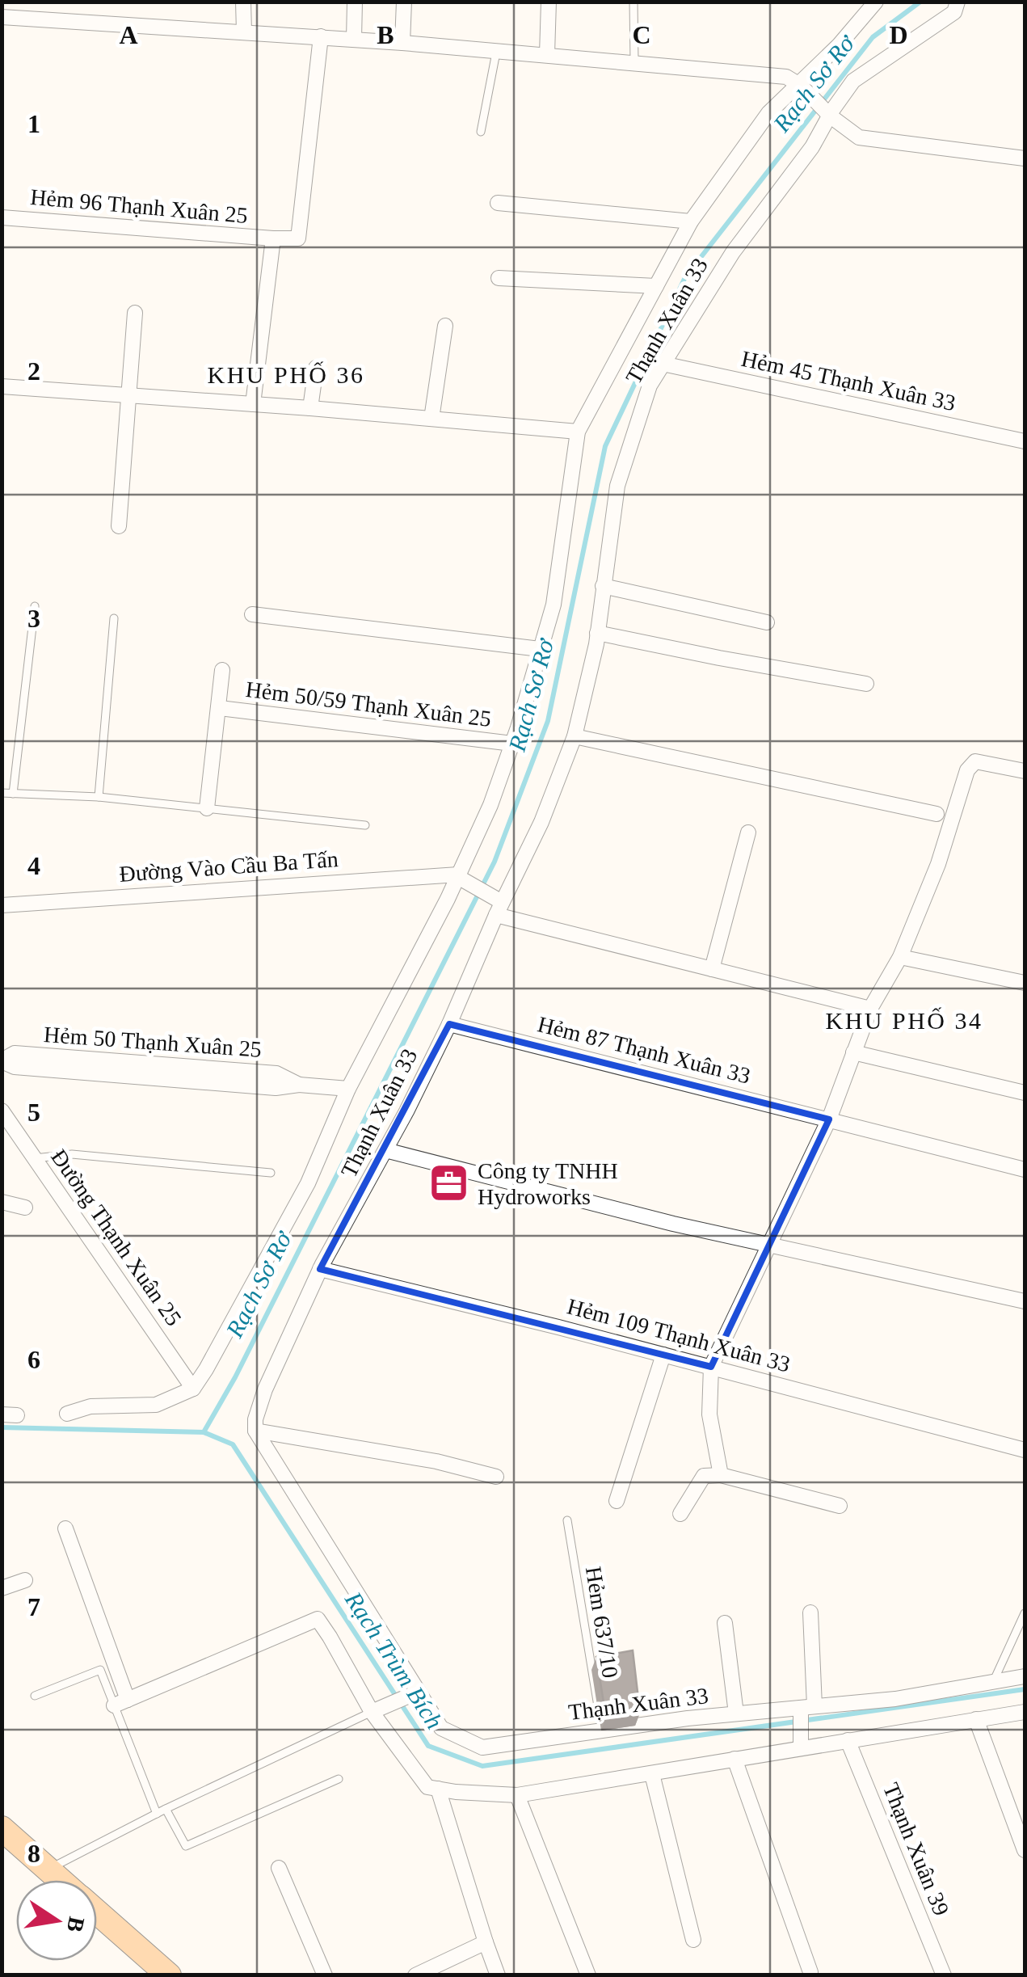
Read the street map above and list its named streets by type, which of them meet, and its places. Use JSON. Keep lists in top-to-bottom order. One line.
{"streets":{"street":["Hẻm 96 Thạnh Xuân 25","Thạnh Xuân 33","Hẻm 45 Thạnh Xuân 33","Hẻm 50/59 Thạnh Xuân 25","Đường Vào Cầu Ba Tấn","Hẻm 50 Thạnh Xuân 25","Hẻm 87 Thạnh Xuân 33","Đường Thạnh Xuân 25","Hẻm 109 Thạnh Xuân 33","Thạnh Xuân 39"],"lane":["Hẻm 637/10"]},"crossings":[["Thạnh Xuân 33","Hẻm 45 Thạnh Xuân 33"],["Thạnh Xuân 33","Hẻm 87 Thạnh Xuân 33"],["Thạnh Xuân 33","Hẻm 109 Thạnh Xuân 33"],["Thạnh Xuân 33","Hẻm 637/10"]],"districts":["KHU PHỐ 36","KHU PHỐ 34"],"water":["Rạch Sơ Rơ","Rạch Trùm Bích"],"places":{"office":["Công ty TNHH Hydroworks"]},"north":"right","grid":{"columns":["A","B","C","D"],"rows":["1","2","3","4","5","6","7","8"]}}
